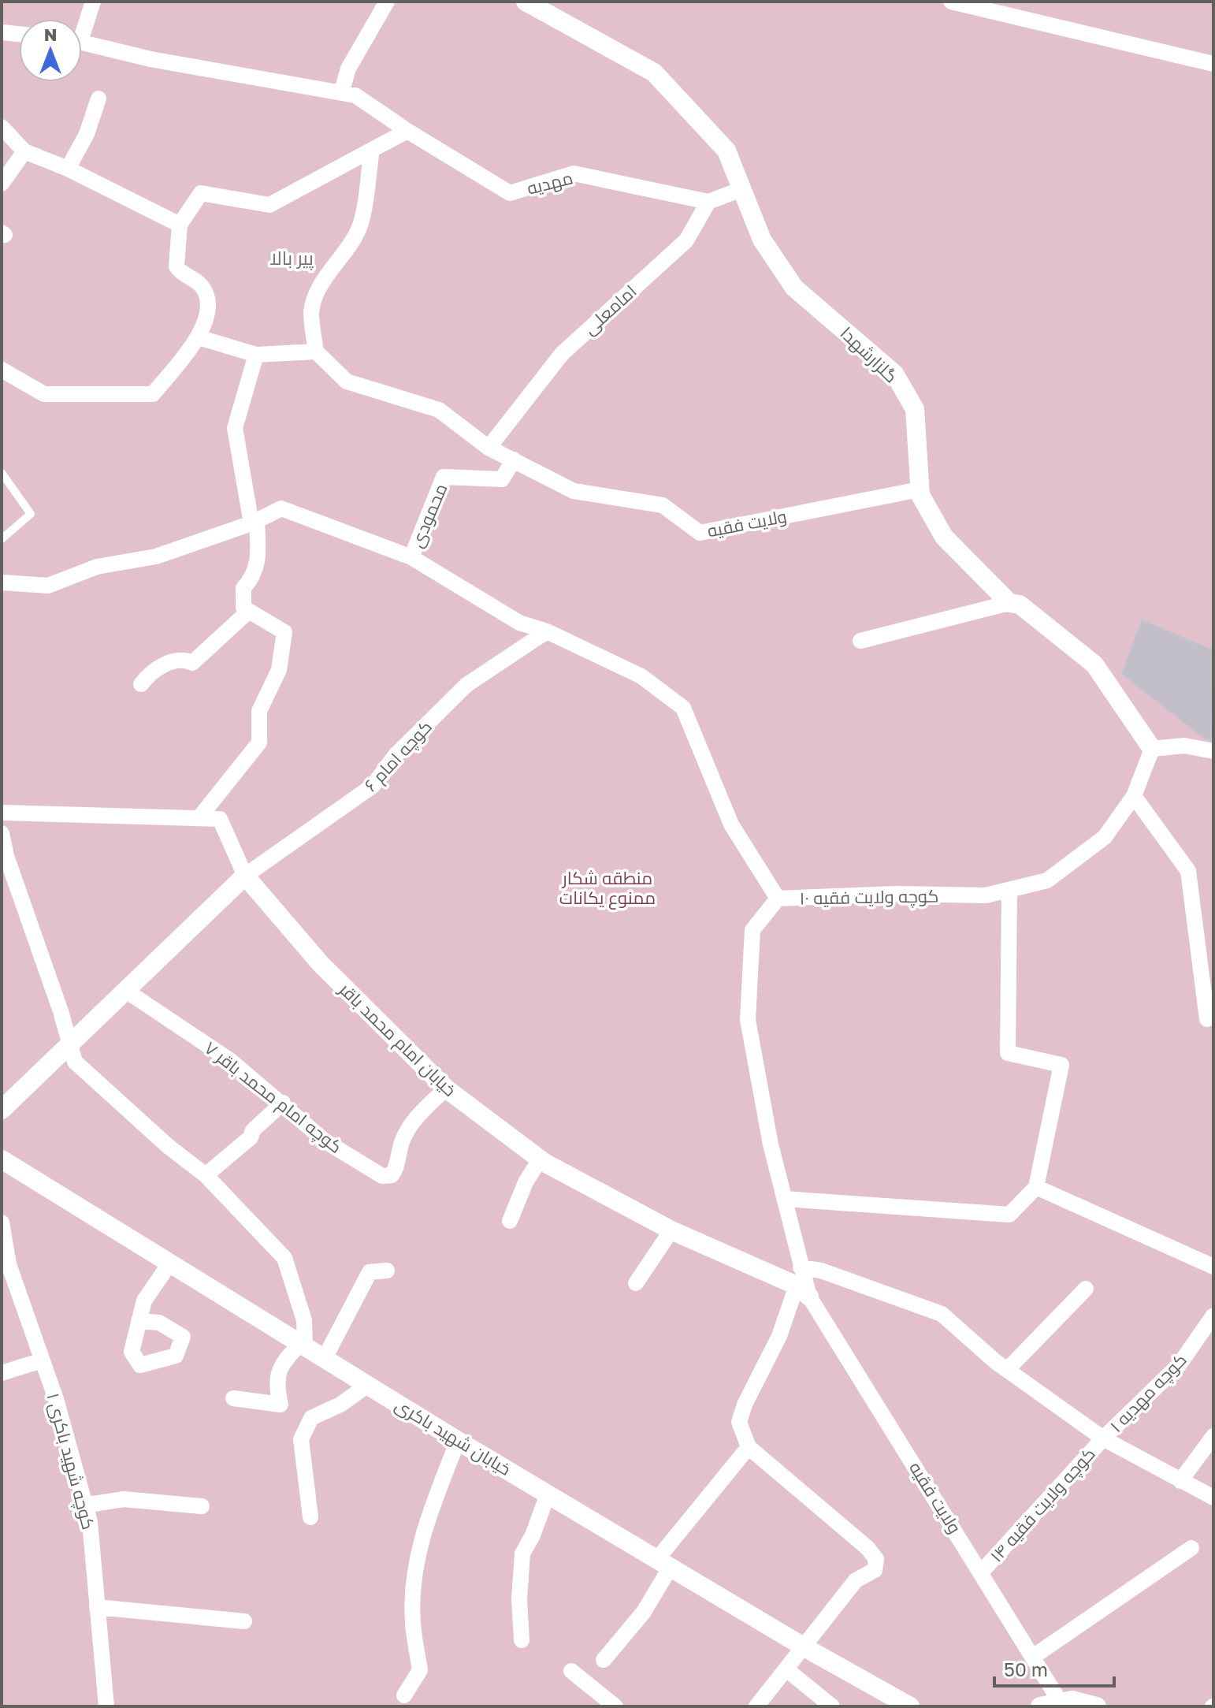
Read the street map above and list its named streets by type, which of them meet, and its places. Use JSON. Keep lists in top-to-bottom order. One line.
{"streets":{"main road":["گلزارشهدا","خیابان امام محمد باقر","خیابان شهید باکری"],"street":["مهدیه","امامعلی","محمودی","ولایت فقیه","کوچه امام ۶","کوچه ولایت فقیه ۱۰","کوچه امام محمد باقر ۷","کوچه مهدیه ۱","کوچه شهید باکری ۱","کوچه ولایت فقیه ۱۴"]},"crossings":[["مهدیه","امامعلی"],["امامعلی","ولایت فقیه"],["گلزارشهدا","ولایت فقیه"],["گلزارشهدا","کوچه ولایت فقیه ۱۰"],["محمودی","ولایت فقیه"],["ولایت فقیه","کوچه ولایت فقیه ۱۰"],["ولایت فقیه","خیابان امام محمد باقر"],["ولایت فقیه","کوچه ولایت فقیه ۱۴"],["کوچه امام ۶","خیابان امام محمد باقر"],["کوچه ولایت فقیه ۱۰","خیابان امام محمد باقر"],["خیابان امام محمد باقر","کوچه امام محمد باقر ۷"],["کوچه مهدیه ۱","کوچه ولایت فقیه ۱۴"]],"districts":["پیر بالا"],"parks":["منطقه شکار ممنوع یکانات"],"scale_bar":"50 m","north":"top"}
